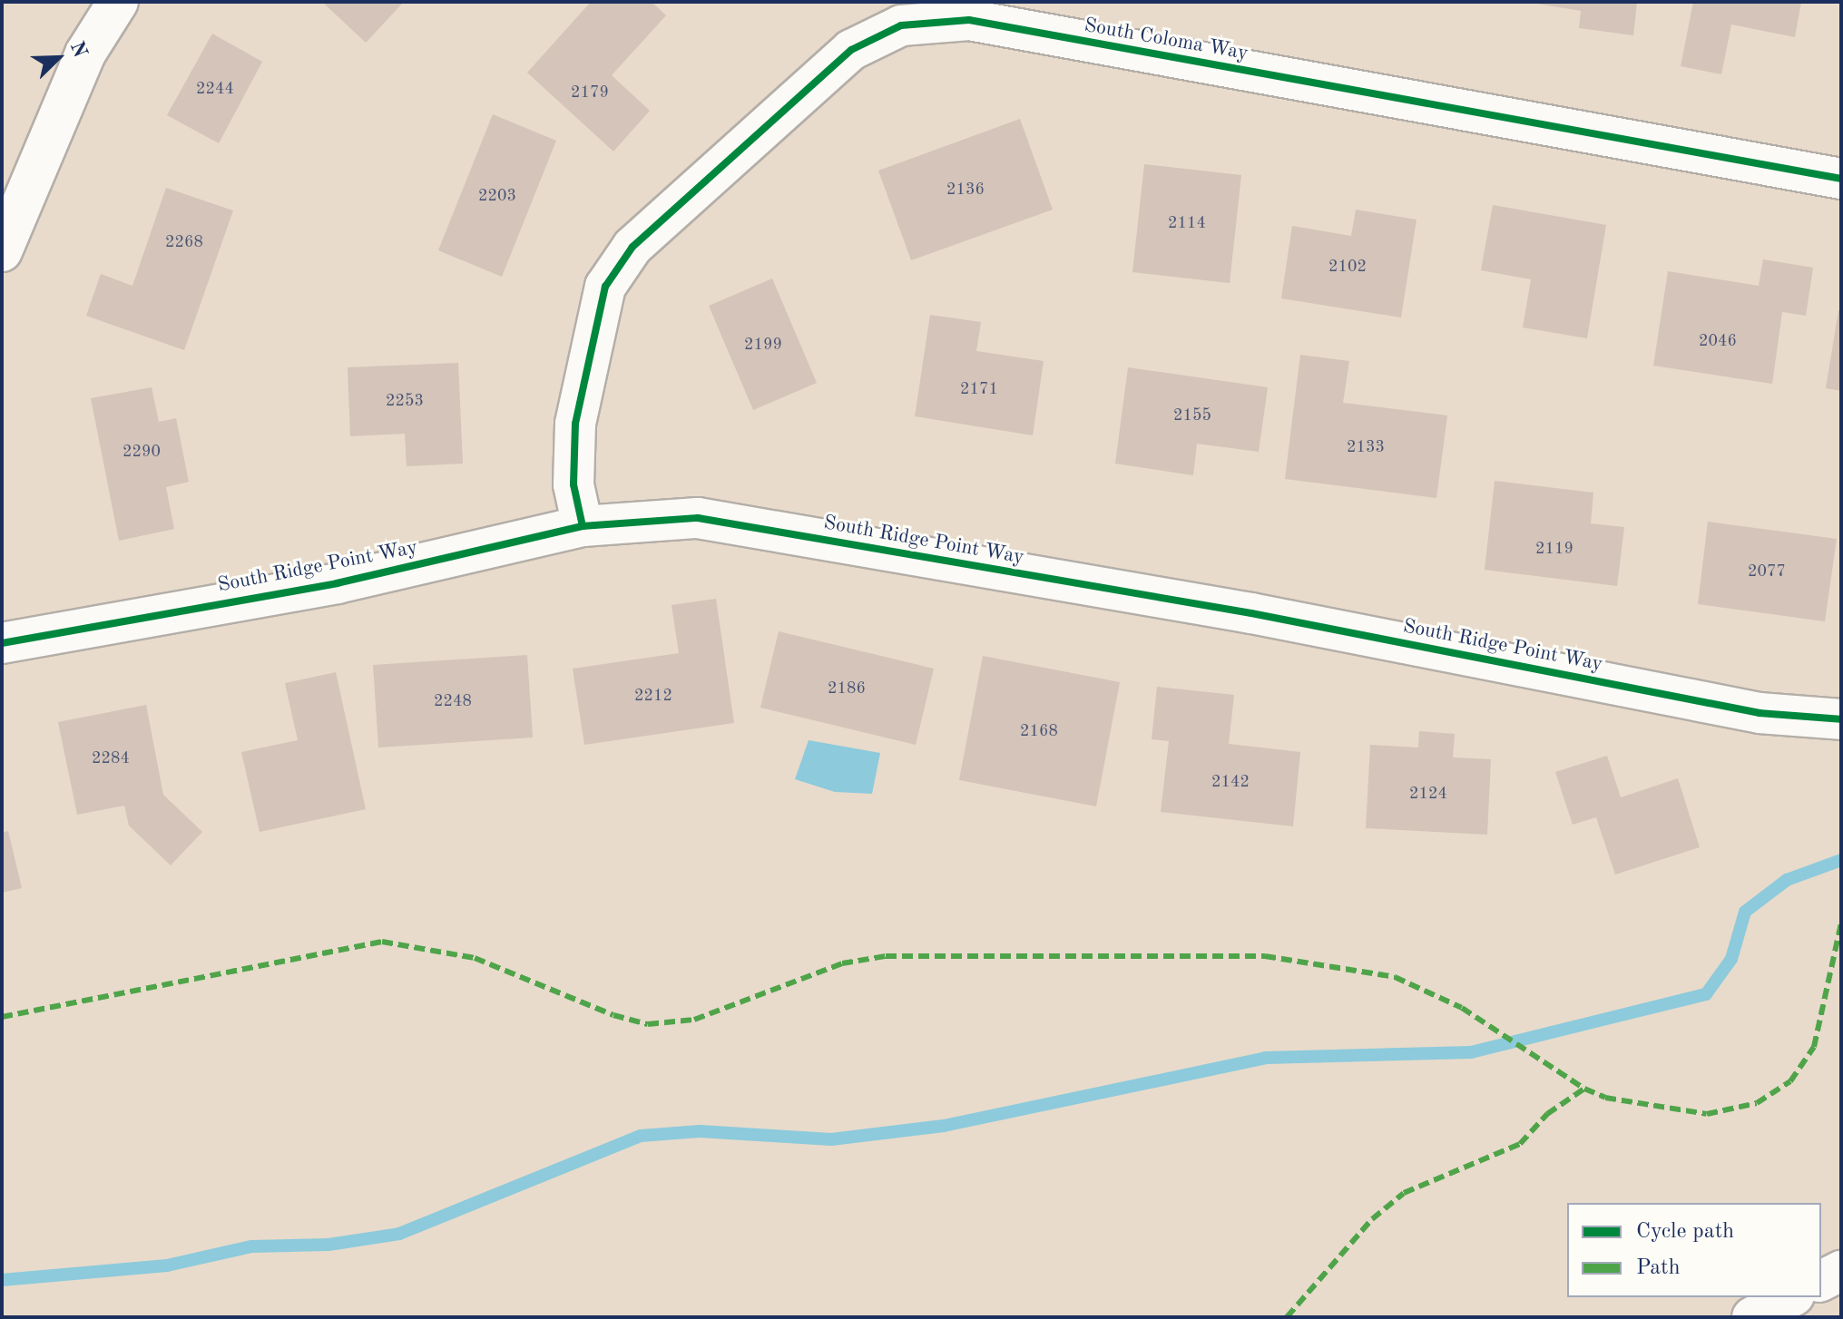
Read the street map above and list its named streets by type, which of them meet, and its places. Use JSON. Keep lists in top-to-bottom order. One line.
{"streets":{"street":["South Coloma Way","South Ridge Point Way"]},"crossings":[["South Coloma Way","South Ridge Point Way"]],"house_numbers":["2244","2179","2136","2203","2114","2268","2102","2046","2199","2171","2253","2155","2133","2290","2119","2077","2186","2212","2248","2168","2284","2142","2124"],"legend":["Cycle path","Path"],"north":"top right"}
